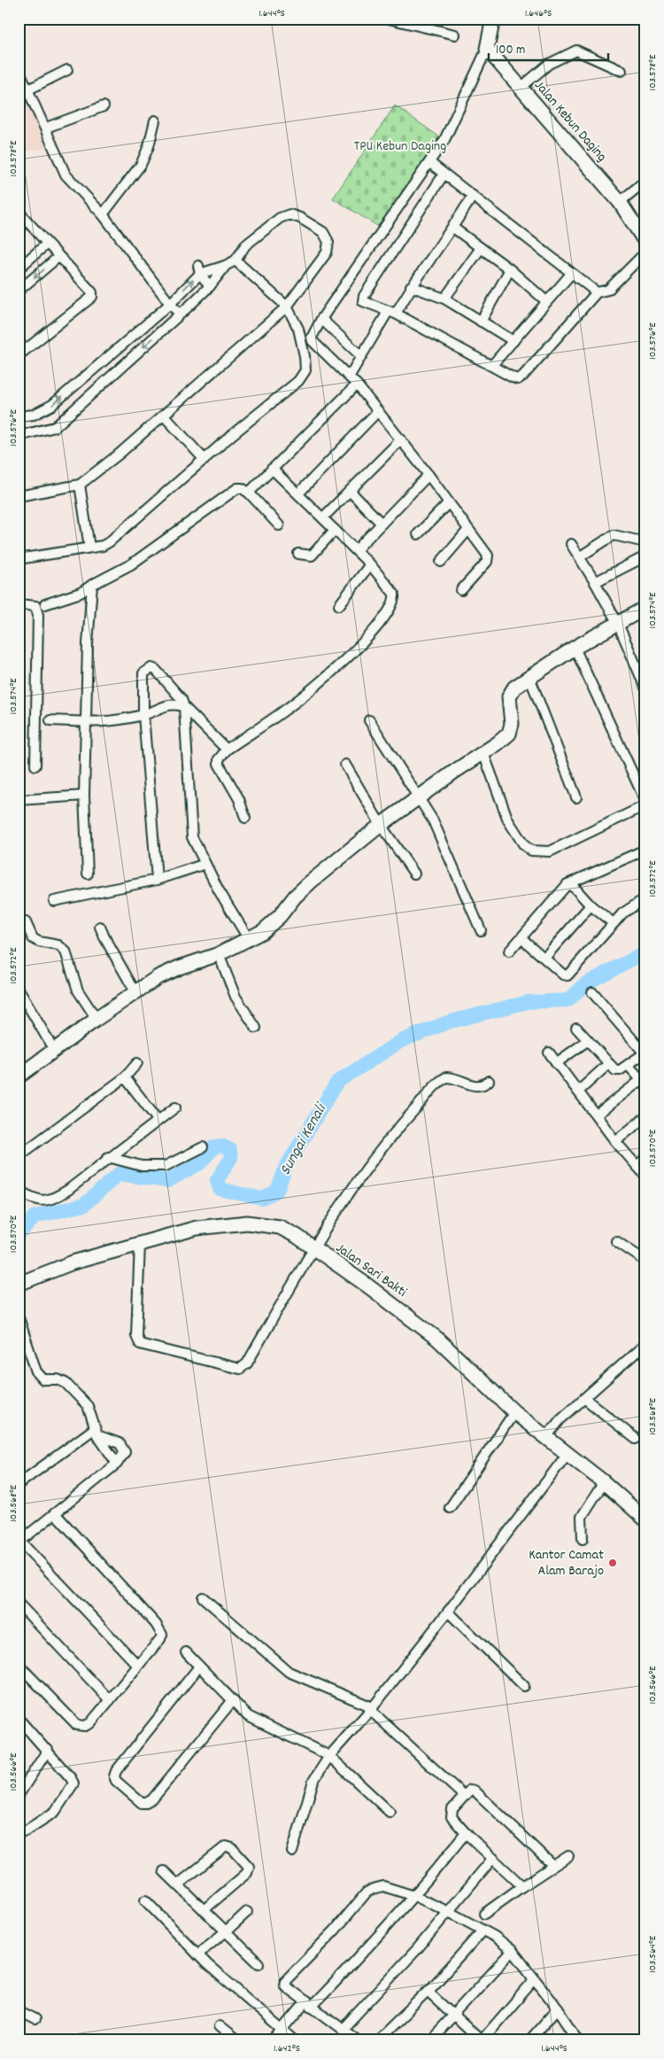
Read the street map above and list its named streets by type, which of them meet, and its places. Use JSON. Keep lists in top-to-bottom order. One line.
{"streets":{"street":["Jalan Kebun Daging","Jalan Sari Bakti"]},"water":["Sungai Kenali"],"parks":["TPU Kebun Daging"],"places":["Kantor Camat Alam Barajo"],"scale_bar":"100 m","coordinates":["1.644°S","1.646°S","103.578°E","103.576°E","103.574°E","103.572°E","103.570°E","103.568°E","103.566°E","103.564°E","1.642°S"]}
